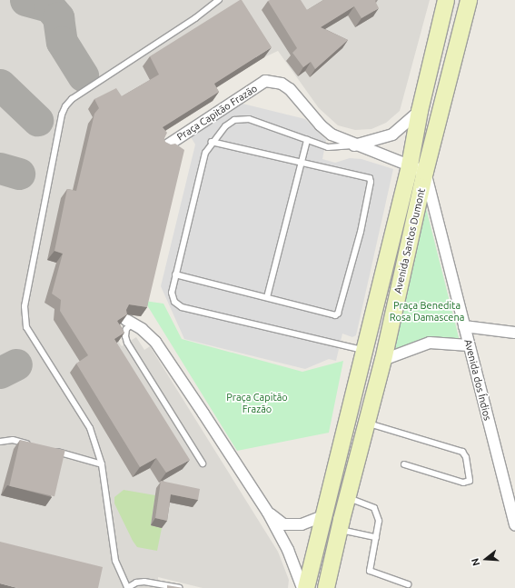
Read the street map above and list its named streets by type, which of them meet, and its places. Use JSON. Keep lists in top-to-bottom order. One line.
{"streets":{"main road":["Avenida Santos Dumont"],"street":["Praça Capitão Frazão","Avenida dos Índios"]},"crossings":[["Praça Capitão Frazão","Avenida Santos Dumont"],["Praça Capitão Frazão","Avenida dos Índios"],["Avenida Santos Dumont","Avenida dos Índios"]],"parks":["Praça Benedita Rosa Damascena","Praça Capitão Frazão"],"north":"left"}
